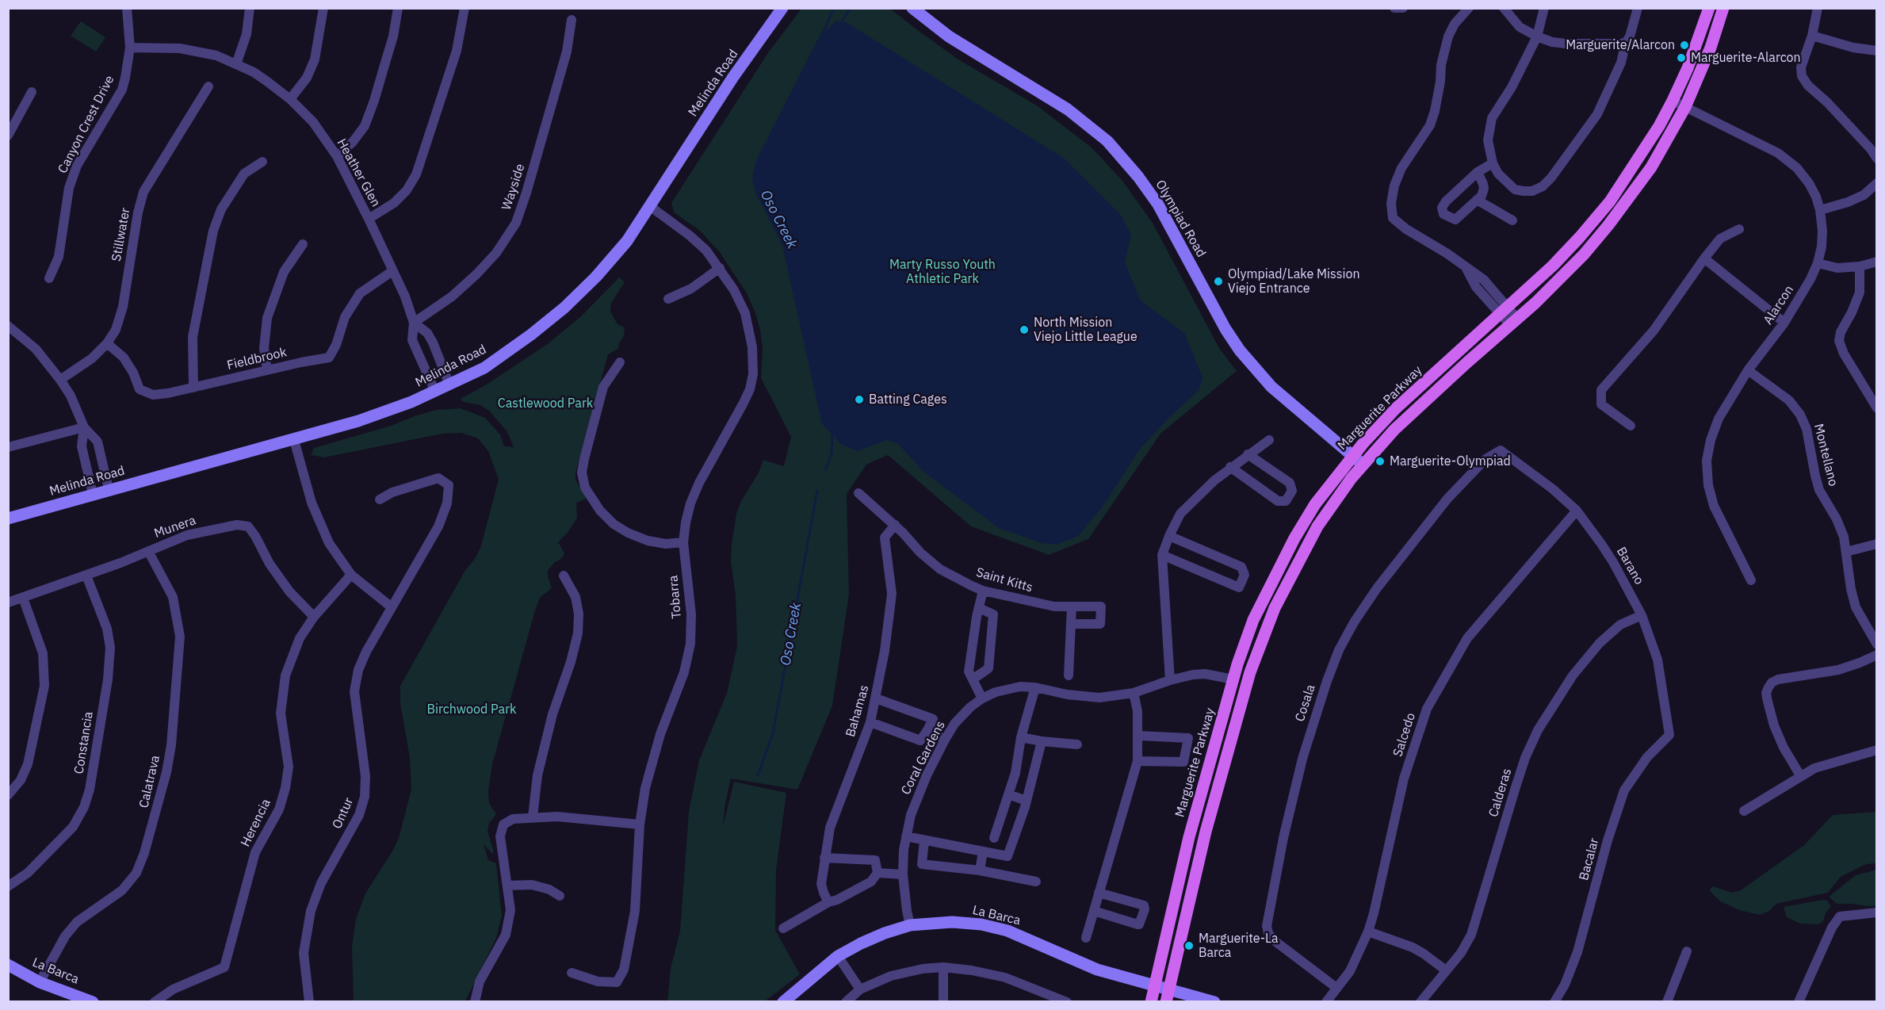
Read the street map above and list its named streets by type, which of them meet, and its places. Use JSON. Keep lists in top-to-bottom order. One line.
{"streets":{"main road":["Melinda Road","Olympiad Road","Marguerite Parkway","La Barca"],"street":["Canyon Crest Drive","Heather Glen","Wayside","Stillwater","Alarcon","Fieldbrook","Montellano","Munera","Barano","Saint Kitts","Tobarra","Cosala","Bahamas","Salcedo","Constancia","Coral Gardens","Calatrava","Calderas","Ontur","Herencia","Bacalar"]},"crossings":[["Melinda Road","Heather Glen"],["Melinda Road","Tobarra"],["Canyon Crest Drive","Heather Glen"],["Heather Glen","Wayside"],["Heather Glen","Fieldbrook"],["Olympiad Road","Marguerite Parkway"],["Stillwater","Fieldbrook"],["Alarcon","Marguerite Parkway"],["Alarcon","Montellano"],["Marguerite Parkway","Coral Gardens"],["Marguerite Parkway","La Barca"],["Munera","Constancia"],["Munera","Calatrava"],["Munera","Herencia"],["Barano","Cosala"],["Barano","Salcedo"],["Barano","Calderas"],["Barano","Bacalar"],["Saint Kitts","Bahamas"],["Cosala","Salcedo"],["Coral Gardens","La Barca"],["Calatrava","La Barca"]],"water":["Oso Creek"],"parks":["Marty Russo Youth Athletic Park","Castlewood Park","Birchwood Park"],"places":["Marguerite/Alarcon","Marguerite-Alarcon","Olympiad/Lake Mission Viejo Entrance","North Mission Viejo Little League","Batting Cages","Marguerite-Olympiad","Marguerite-La Barca"]}
